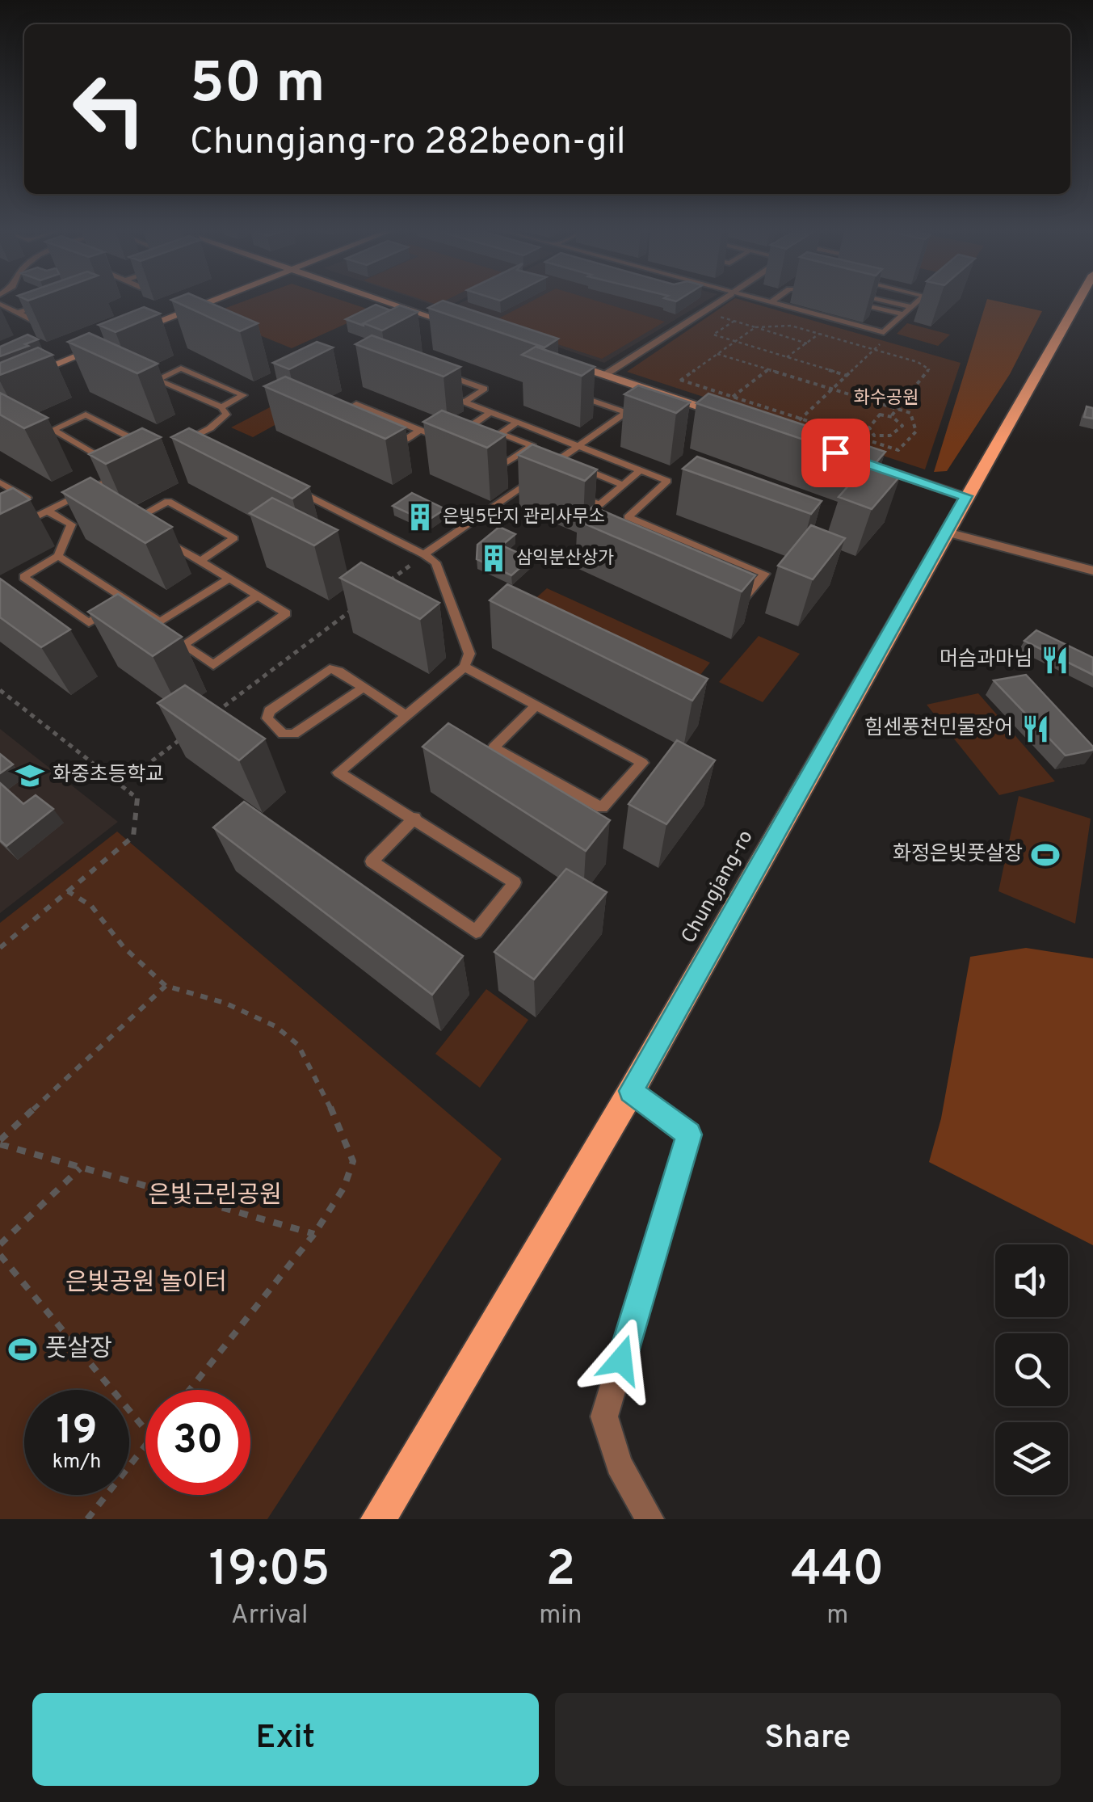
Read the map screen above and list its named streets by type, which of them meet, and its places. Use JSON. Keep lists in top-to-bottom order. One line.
{"streets":{"main road":["Chungjang-ro"]},"parks":["화수공원","은빛근린공원","은빛공원 놀이터"],"places":{"building":["은빛5단지 관리사무소","삼익분산상가"],"restaurant":["머슴과마님","힘센풍천민물장어"],"school or university":["화중초등학교"],"sports":["화정은빛풋살장","풋살장"]},"page":{"turn":["50 m","Chungjang-ro 282beon-gil"],"speed":"19 km/h","limit":"30","eta":["19:05","Arrival","2","min","440","m"],"buttons":["Exit","Share"]}}
